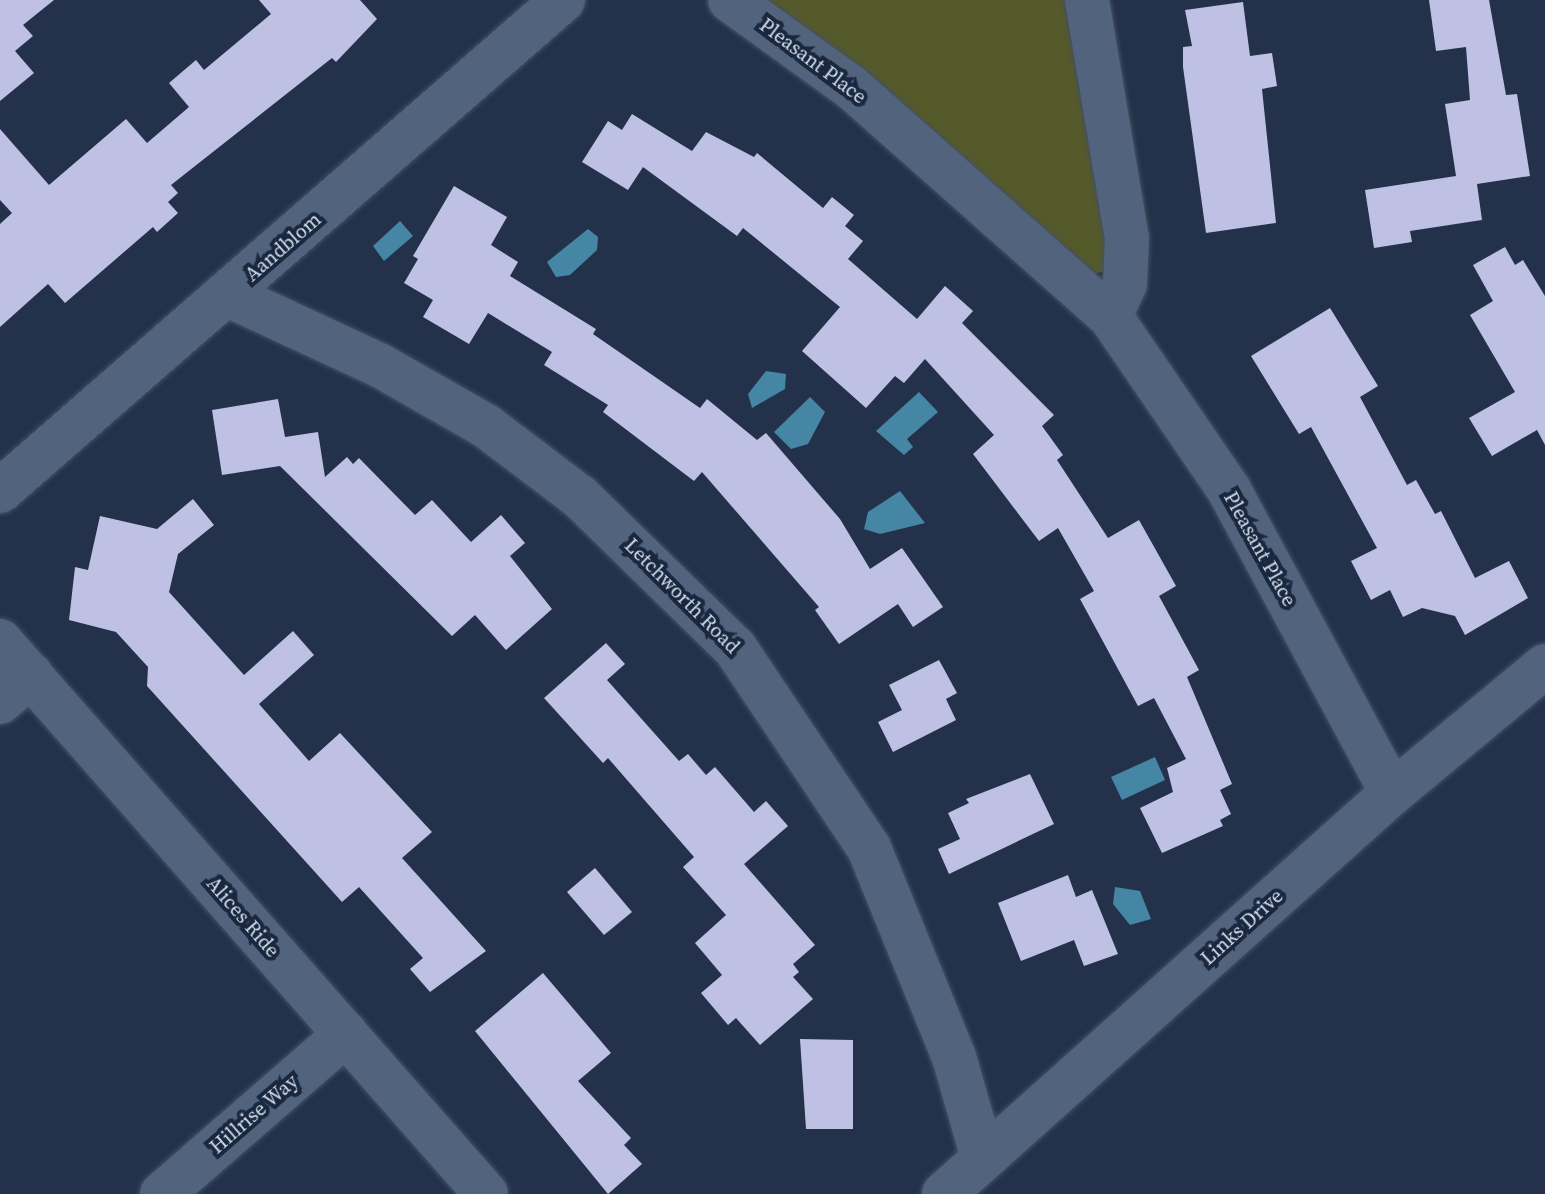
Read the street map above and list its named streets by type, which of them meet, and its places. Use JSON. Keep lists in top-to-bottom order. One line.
{"streets":{"street":["Pleasant Place","Aandblom","Letchworth Road","Alices Ride","Links Drive","Hillrise Way"]},"crossings":[["Pleasant Place","Links Drive"],["Aandblom","Letchworth Road"],["Letchworth Road","Links Drive"],["Alices Ride","Hillrise Way"]]}
